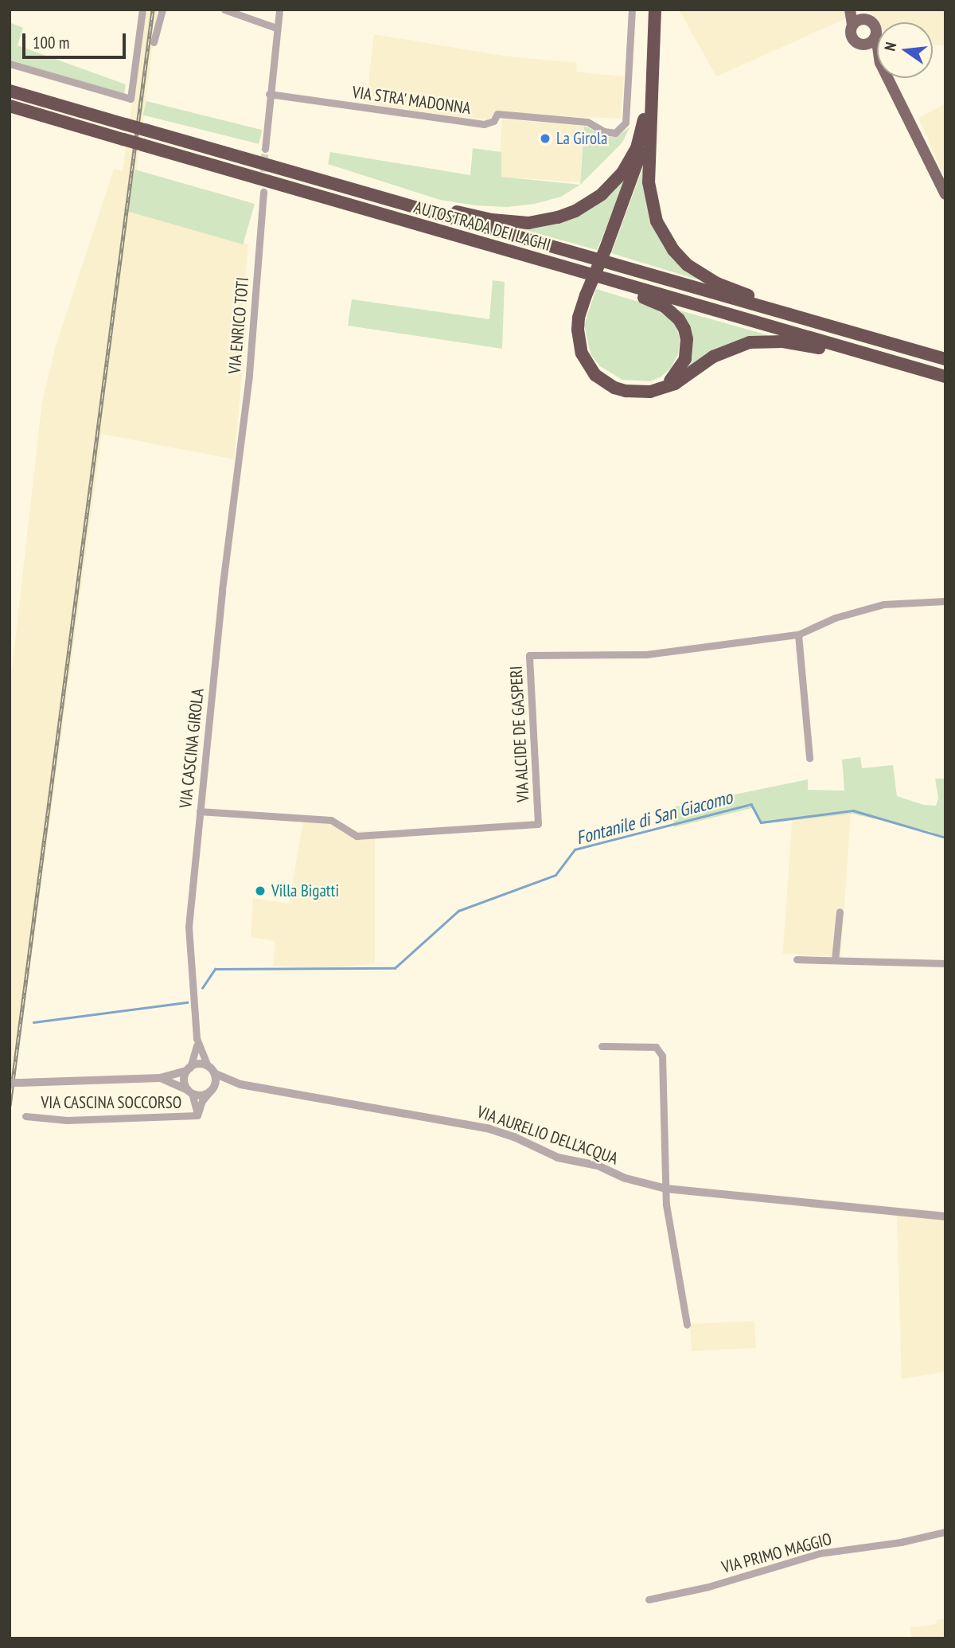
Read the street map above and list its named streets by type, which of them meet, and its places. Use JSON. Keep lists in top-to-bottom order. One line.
{"streets":{"highway":["AUTOSTRADA DEI LAGHI"],"street":["VIA STRA' MADONNA","VIA ENRICO TOTI","VIA ALCIDE DE GASPERI","VIA CASCINA GIROLA","VIA CASCINA SOCCORSO","VIA AURELIO DELL'ACQUA","VIA PRIMO MAGGIO"]},"crossings":[["VIA ENRICO TOTI","VIA CASCINA GIROLA"],["VIA ALCIDE DE GASPERI","VIA CASCINA GIROLA"],["VIA CASCINA GIROLA","VIA CASCINA SOCCORSO"],["VIA CASCINA GIROLA","VIA AURELIO DELL'ACQUA"],["VIA CASCINA SOCCORSO","VIA AURELIO DELL'ACQUA"]],"water":["Fontanile di San Giacomo"],"places":["La Girola","Villa Bigatti"],"scale_bar":"100 m","north":"left"}
